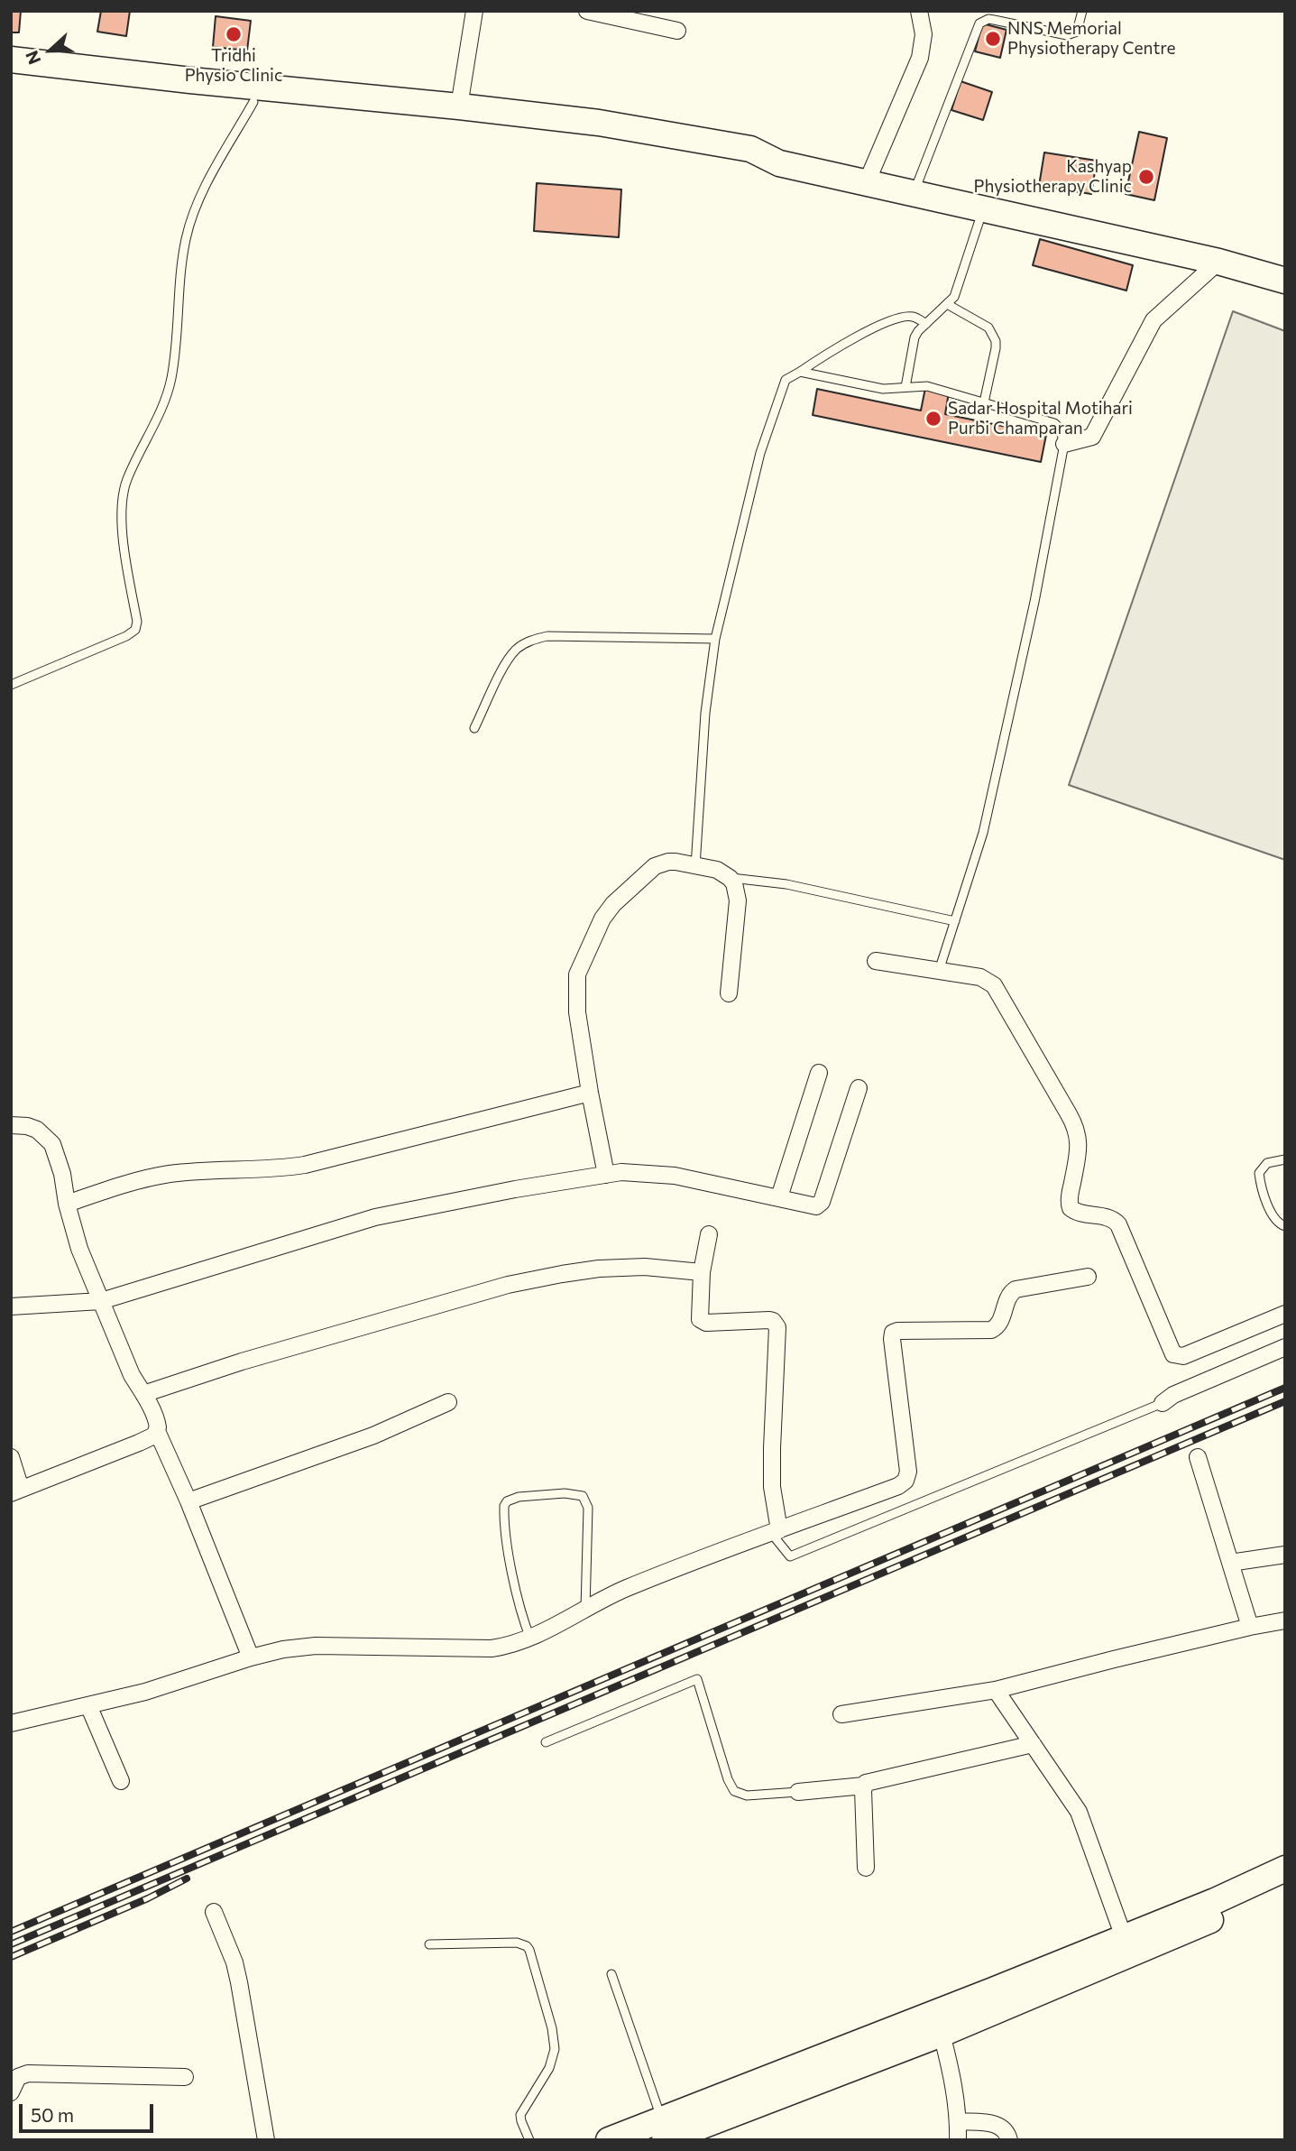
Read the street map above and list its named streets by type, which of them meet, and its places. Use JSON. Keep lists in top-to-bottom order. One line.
{"places":["Tridhi Physio Clinic","NNS Memorial Physiotherapy Centre","Kashyap Physiotherapy Clinic","Sadar Hospital Motihari Purbi Champaran"],"scale_bar":"50 m","north":"left"}
